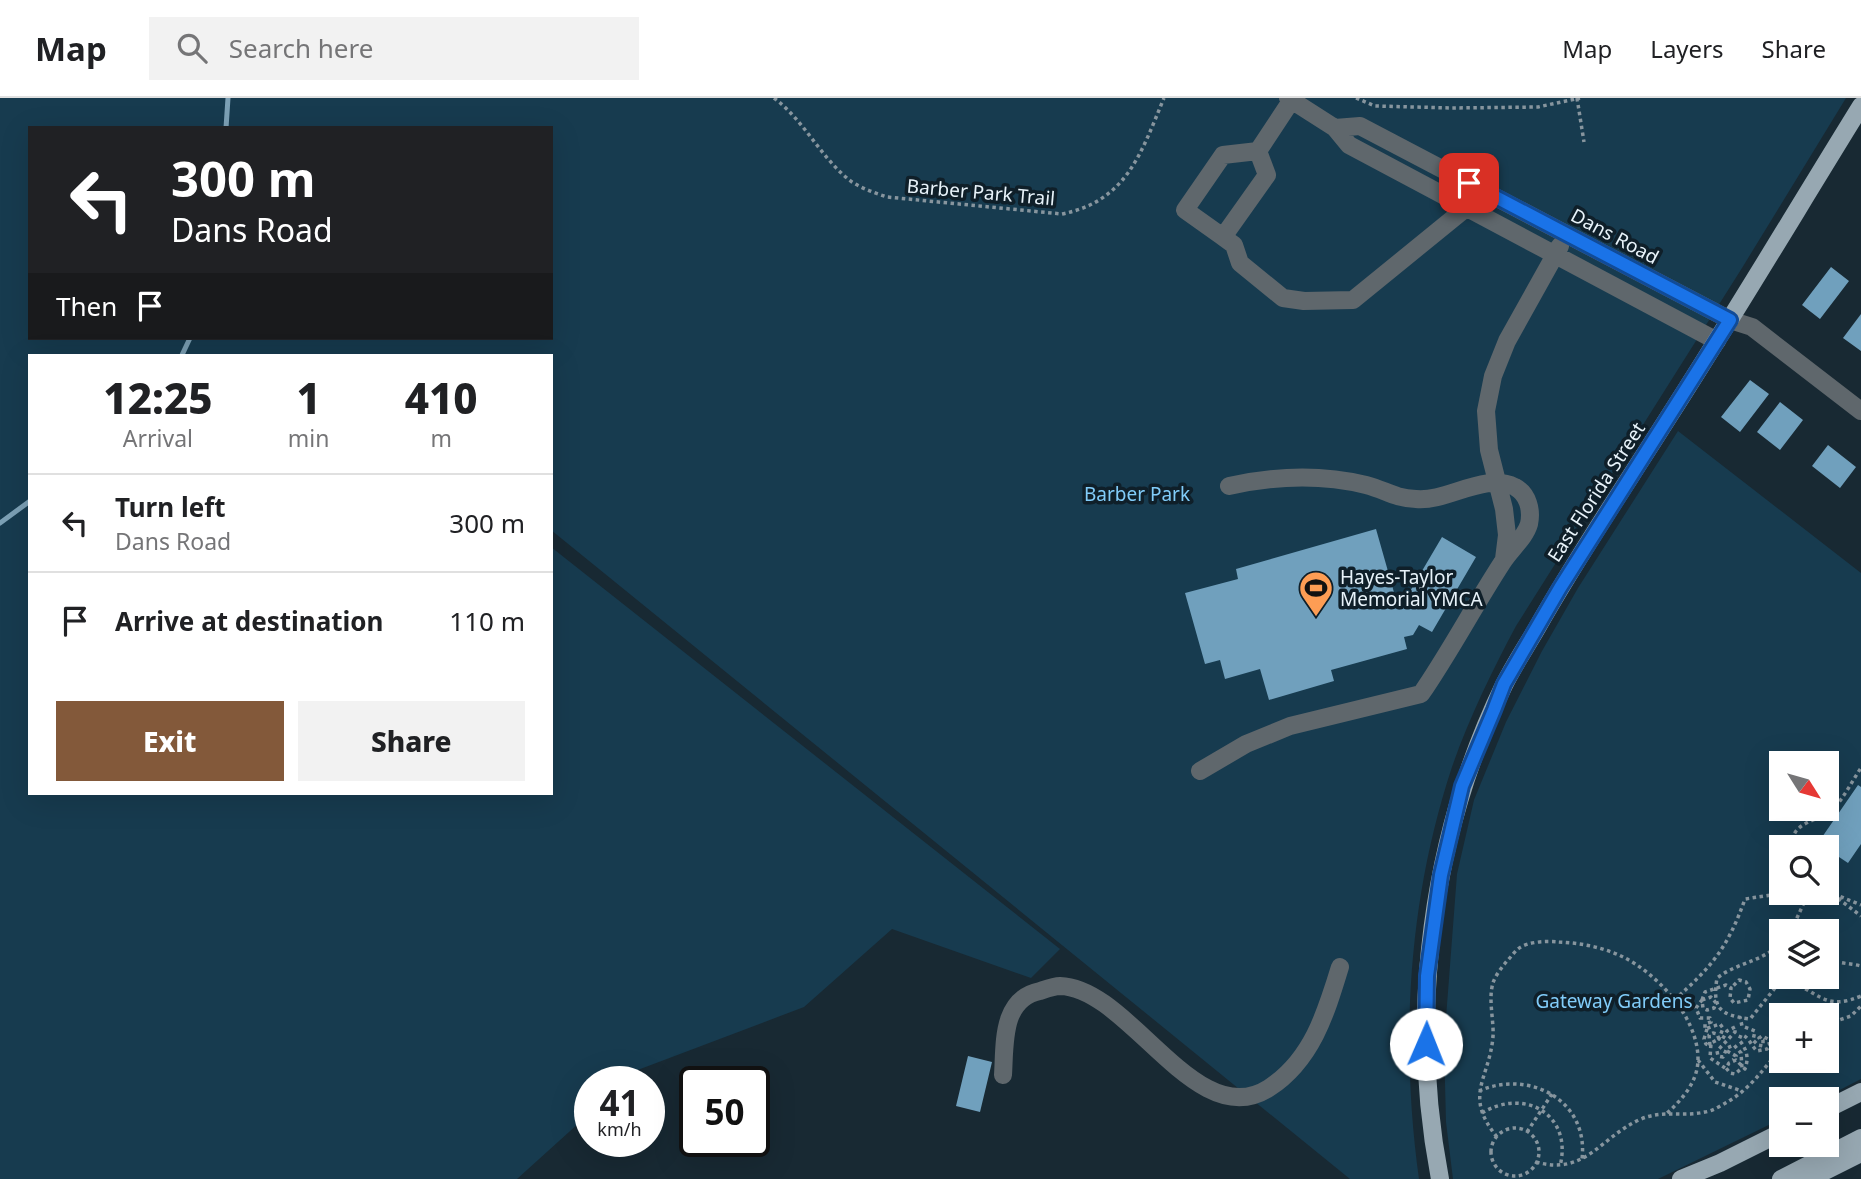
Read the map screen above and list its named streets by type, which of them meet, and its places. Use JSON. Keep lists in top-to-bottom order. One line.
{"streets":{"main road":["East Florida Street"],"street":["Dans Road"],"path":["Barber Park Trail"]},"crossings":[["Dans Road","East Florida Street"]],"parks":["Barber Park","Gateway Gardens"],"places":{"sports":["Hayes-Taylor Memorial YMCA"]},"north":"bottom right","page":{"header":"Map","search":"Search here","nav":["Map","Layers","Share"],"turn":["300 m","Dans Road"],"then":"Then","eta":["12:25","Arrival","1","min","410","m"],"list":[{"name":"Turn left","note":"Dans Road","value":"300 m"},{"name":"Arrive at destination","value":"110 m"}],"buttons":["Exit","Share"],"map_buttons":["+","−"],"speed":"41 km/h","limit":"50"}}
